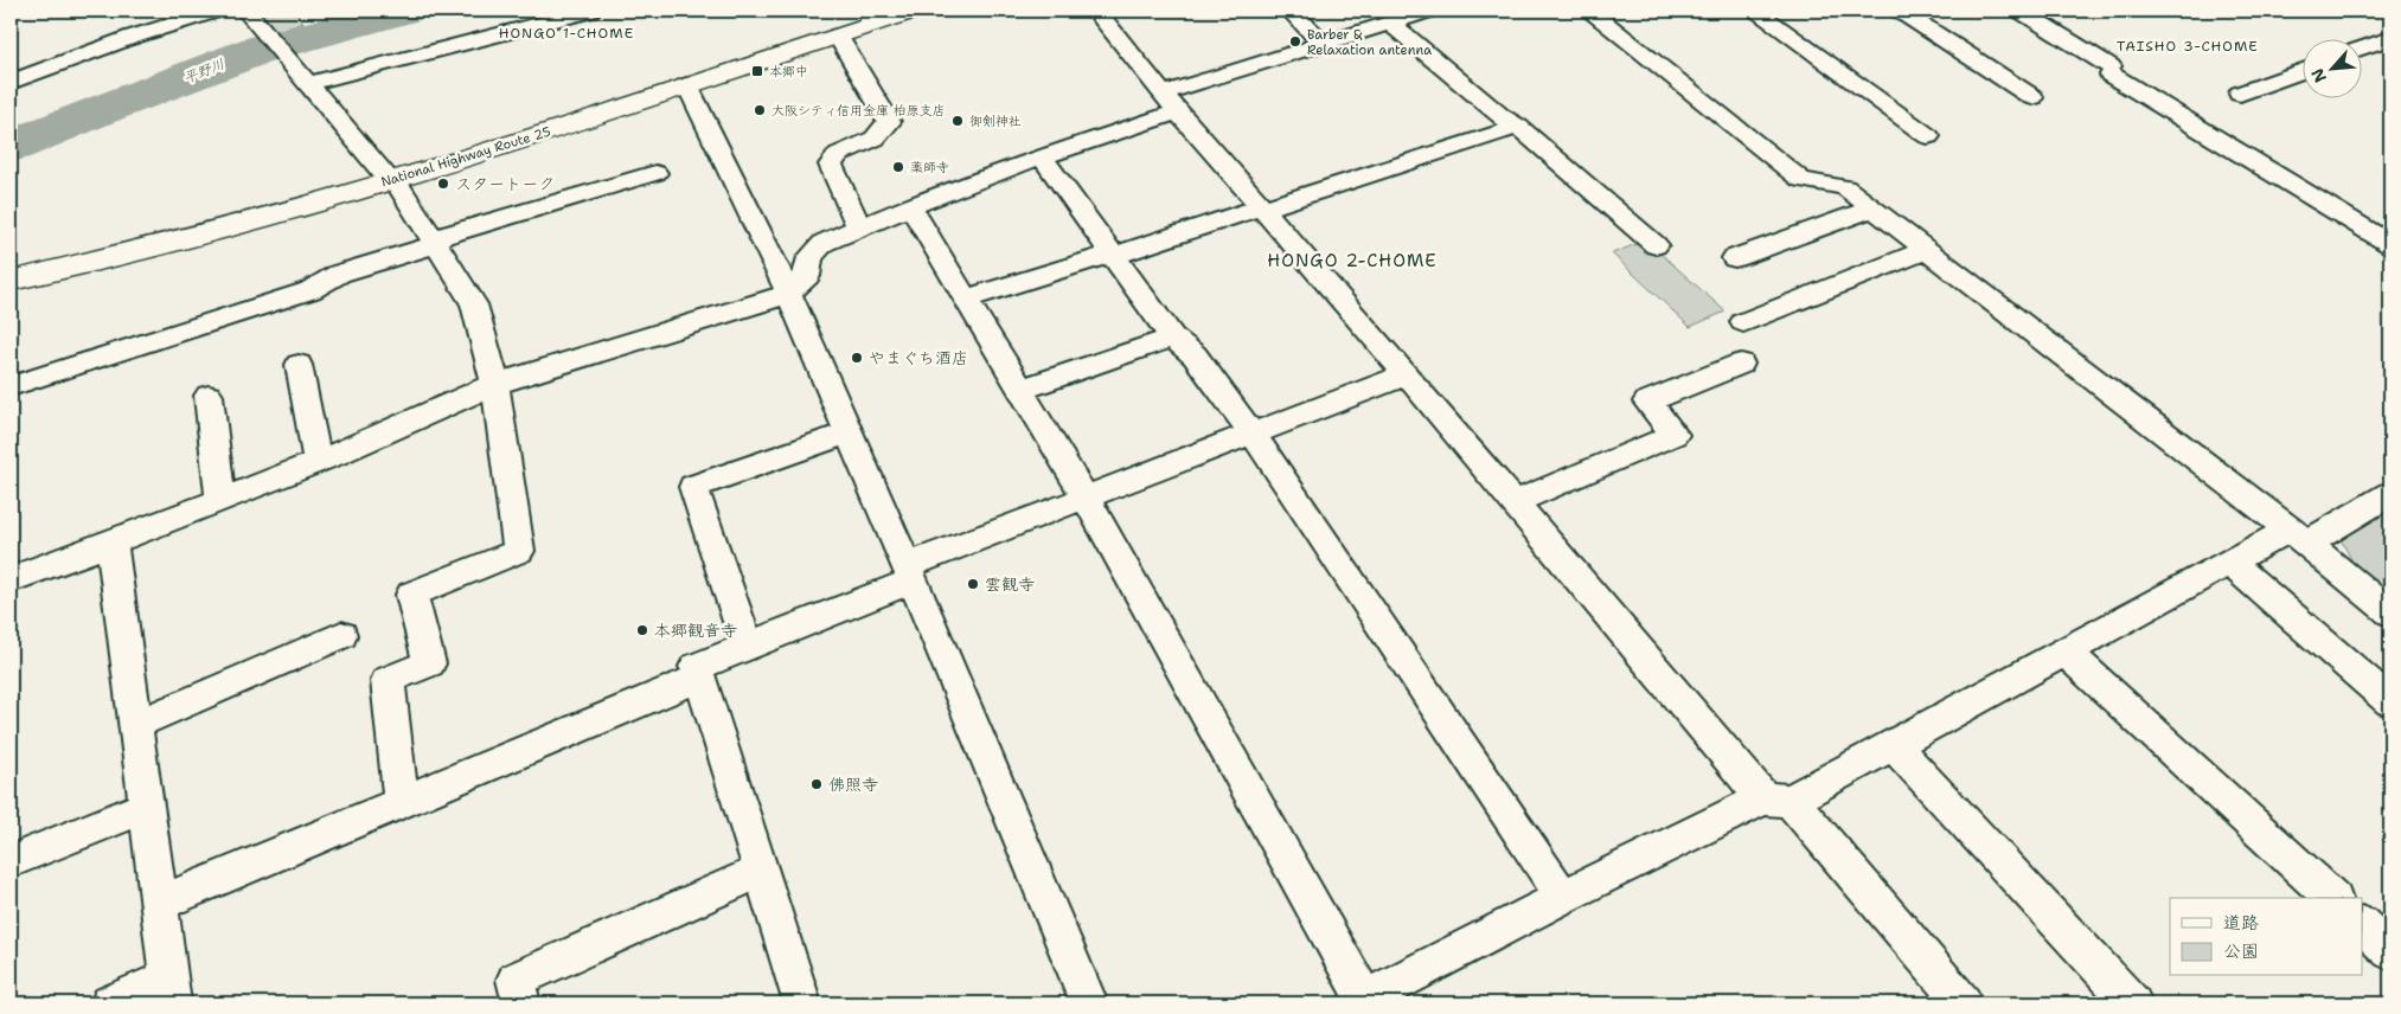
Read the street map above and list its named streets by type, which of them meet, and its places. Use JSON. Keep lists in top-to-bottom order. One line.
{"streets":{"highway":["National Highway Route 25"]},"districts":["HONGO 1-CHOME","TAISHO 3-CHOME","HONGO 2-CHOME"],"water":["平野川"],"places":{"other":["Barber & Relaxation antenna","大阪シティ信用金庫 柏原支店","御剣神社","薬師寺","スタートーク","やまぐち酒店","雲観寺","本郷観音寺","佛照寺"],"transit":["本郷中"]},"legend":["道路","公園"],"north":"bottom left"}
